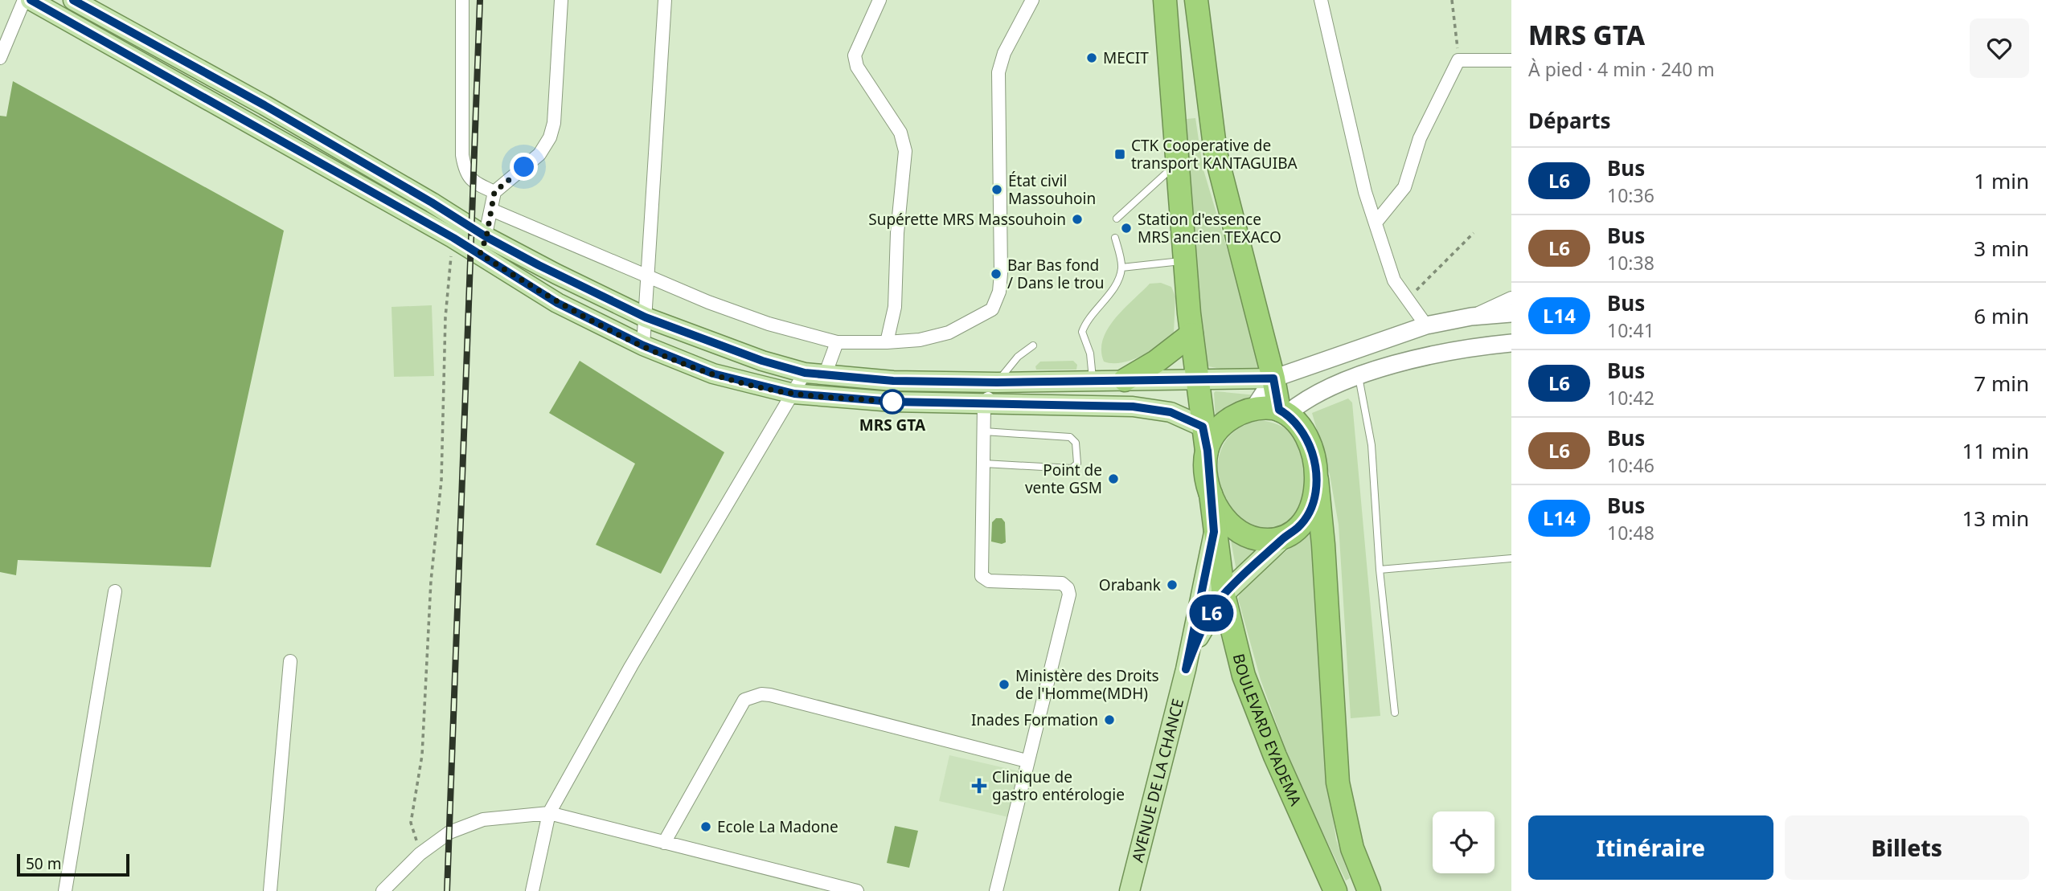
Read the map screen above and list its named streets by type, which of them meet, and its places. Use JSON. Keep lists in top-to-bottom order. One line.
{"streets":{"highway":["BOULEVARD EYADEMA"],"main road":["AVENUE DE LA CHANCE"]},"places":{"other":["MECIT","État civil Massouhoin","Supérette MRS Massouhoin","Station d'essence MRS ancien TEXACO","Bar Bas fond / Dans le trou","MRS GTA","Point de vente GSM","Orabank","Ministère des Droits de l'Homme(MDH)","Inades Formation","Ecole La Madone"],"transit":["CTK Cooperative de transport KANTAGUIBA"],"health":["Clinique de gastro entérologie"]},"lines":["bus line L6"],"scale_bar":"50 m","page":{"on_map":"L6","heading":[["MRS GTA","À pied · 4 min · 240 m"],"Départs"],"list":[{"mark":"L6","name":"Bus","note":"10:36","value":"1 min"},{"mark":"L6","name":"Bus","note":"10:38","value":"3 min"},{"mark":"L14","name":"Bus","note":"10:41","value":"6 min"},{"mark":"L6","name":"Bus","note":"10:42","value":"7 min"},{"mark":"L6","name":"Bus","note":"10:46","value":"11 min"},{"mark":"L14","name":"Bus","note":"10:48","value":"13 min"}],"buttons":["Itinéraire","Billets"],"scale":"50 m"}}
